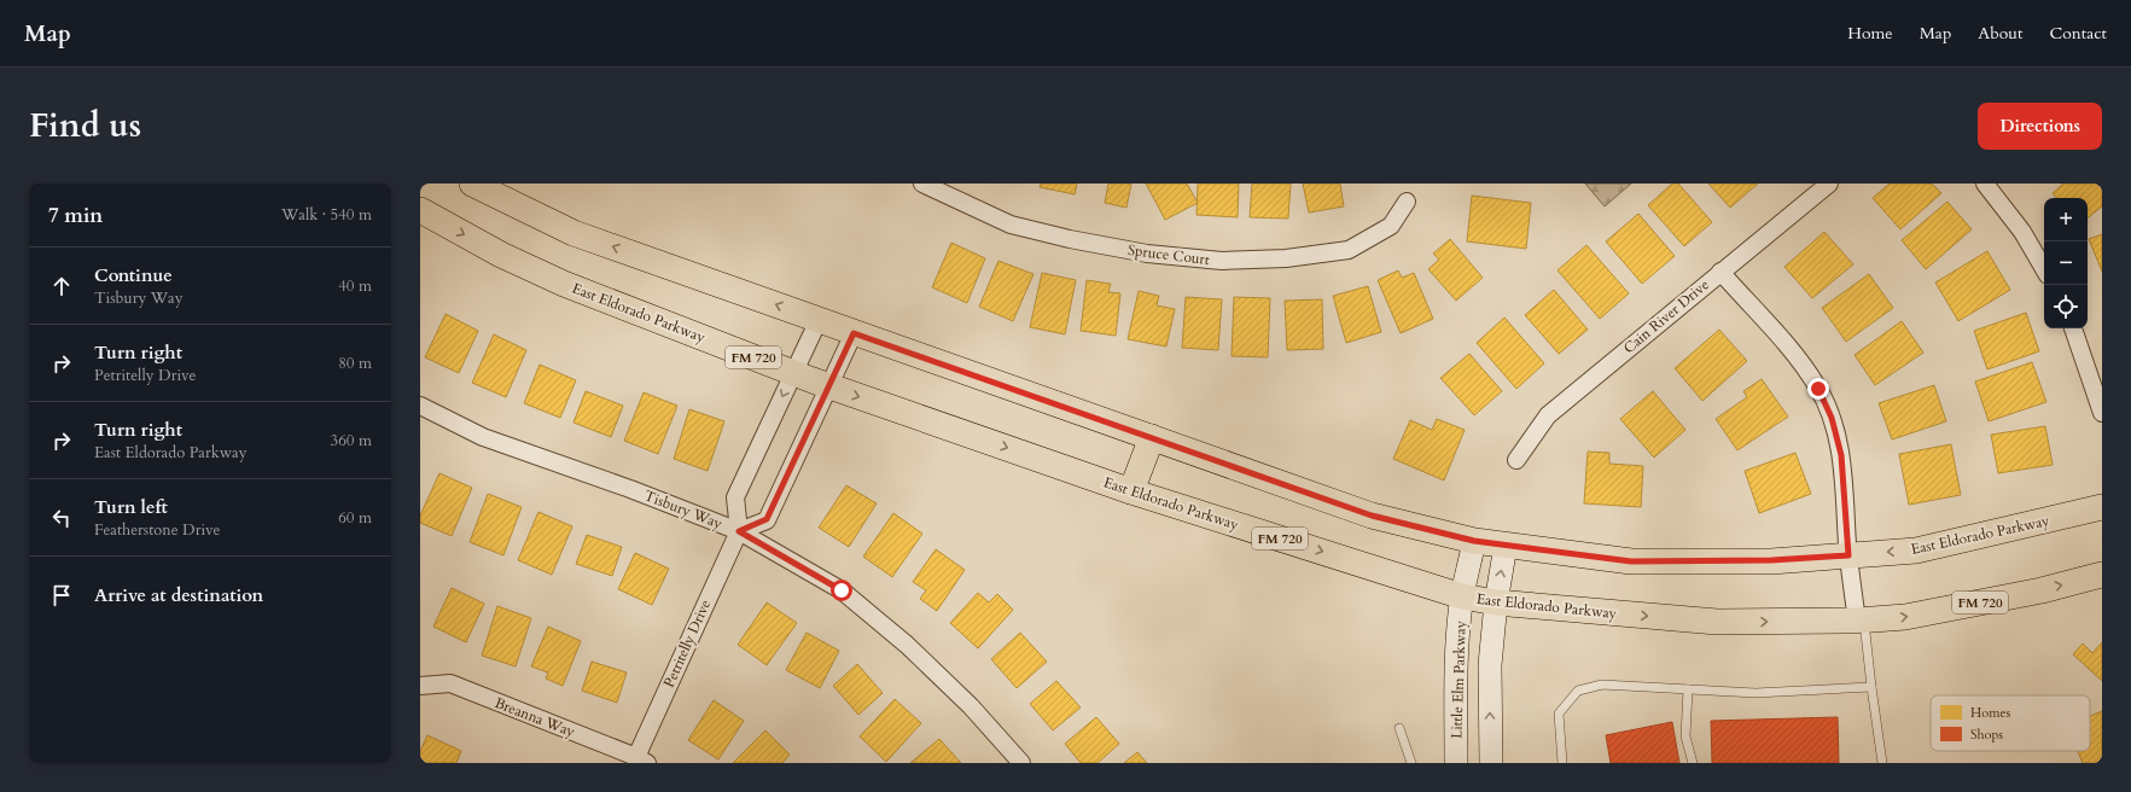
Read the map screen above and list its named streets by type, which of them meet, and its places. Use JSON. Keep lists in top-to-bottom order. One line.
{"streets":{"main road":["East Eldorado Parkway","FM 720","Little Elm Parkway"],"street":["Spruce Court","Cain River Drive","Tisbury Way","Petritelly Drive","Breanna Way"]},"crossings":[["East Eldorado Parkway","Little Elm Parkway"],["Tisbury Way","Petritelly Drive"],["Petritelly Drive","Breanna Way"]],"legend":["Homes","Shops"],"page":{"header":"Map","nav":["Home","Map","About","Contact"],"title":"Find us","buttons":"Directions","heading":["7 min","Walk · 540 m"],"map_buttons":["+","−"],"list":[["Continue","Tisbury Way","40 m"],["Turn right","Petritelly Drive","80 m"],["Turn right","East Eldorado Parkway","360 m"],["Turn left","Featherstone Drive","60 m"],"Arrive at destination"]}}
